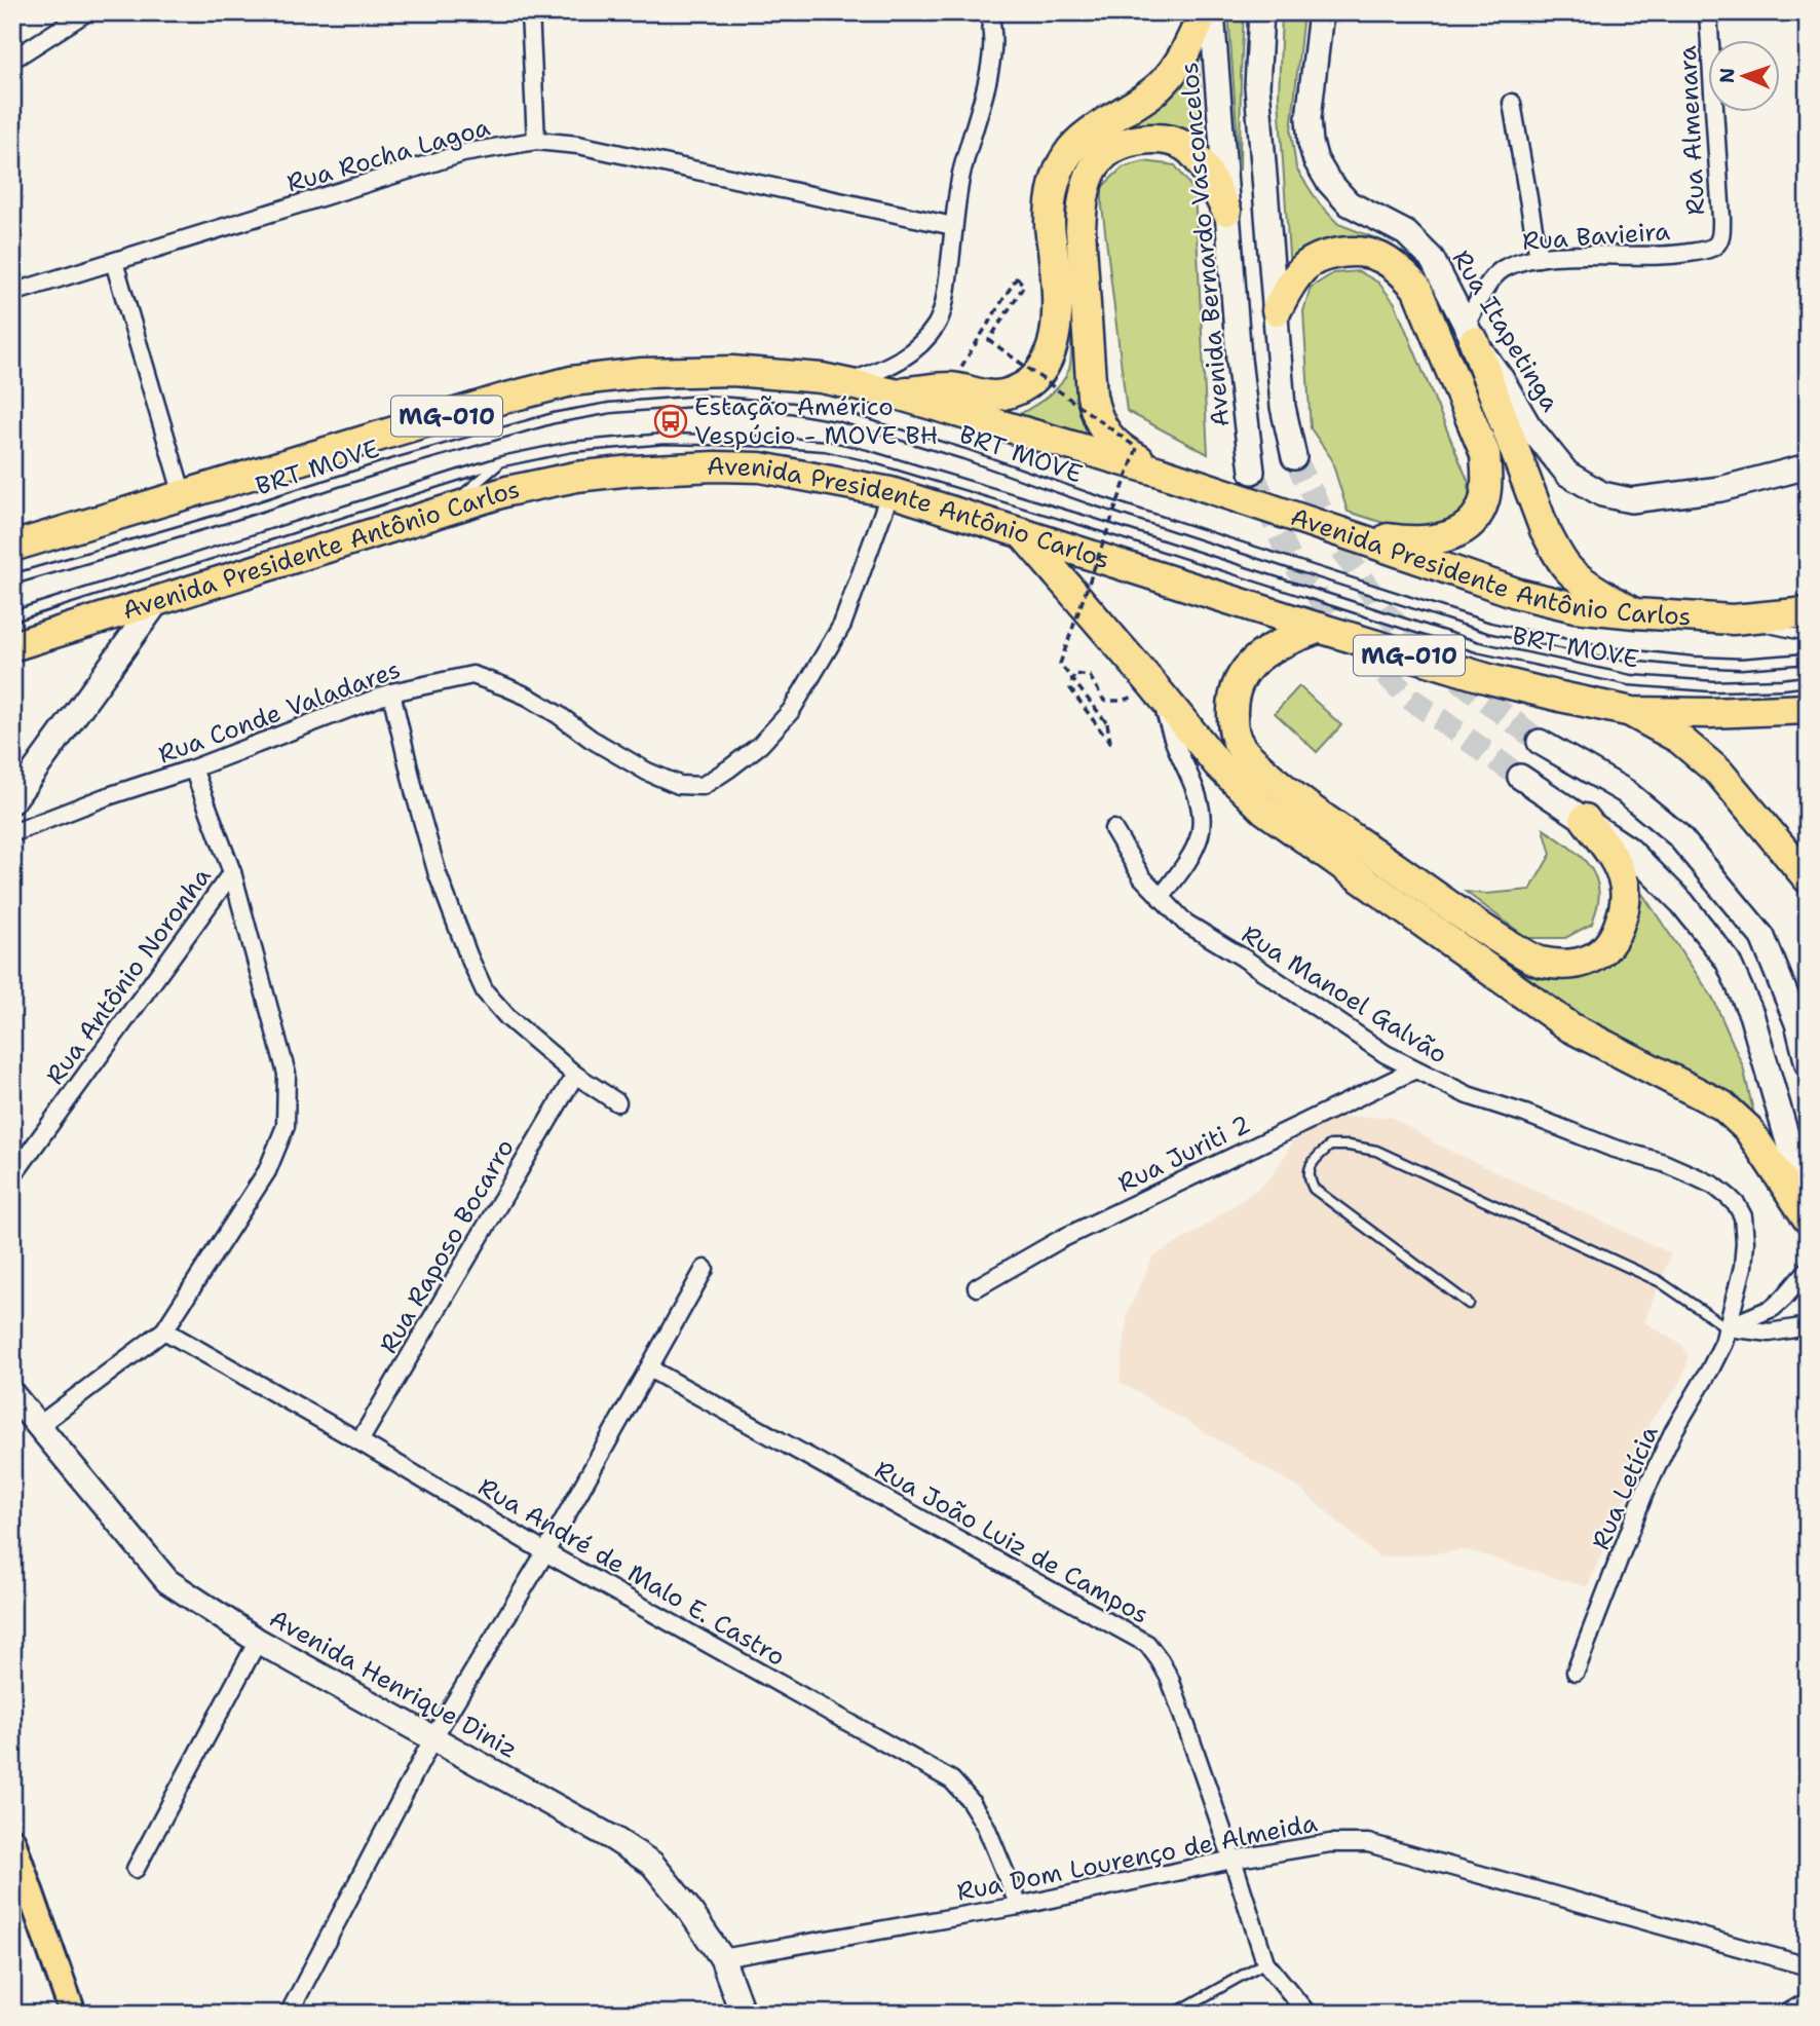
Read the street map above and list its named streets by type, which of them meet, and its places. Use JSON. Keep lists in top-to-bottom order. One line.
{"streets":{"highway":["MG-010","Avenida Presidente Antônio Carlos"],"street":["Rua Almenara","Rua Rocha Lagoa","Rua Bavieira","Avenida Bernardo Vasconcelos","Rua Itapetinga","Rua Conde Valadares","Rua Antônio Noronha","Rua Manoel Galvão","Rua Juriti 2","Rua Raposo Bocarro","Rua Letícia","Rua João Luiz de Campos","Rua André de Malo E. Castro","Avenida Henrique Diniz","Rua Dom Lourenço de Almeida"],"lane":["BRT MOVE"]},"crossings":[["Rua Almenara","Rua Bavieira"],["Rua Bavieira","Rua Itapetinga"],["Avenida Presidente Antônio Carlos","Rua Conde Valadares"],["Rua Manoel Galvão","Rua Juriti 2"],["Rua Manoel Galvão","Rua Letícia"],["Rua Raposo Bocarro","Rua André de Malo E. Castro"],["Rua João Luiz de Campos","Rua Dom Lourenço de Almeida"],["Rua André de Malo E. Castro","Rua Dom Lourenço de Almeida"],["Avenida Henrique Diniz","Rua Dom Lourenço de Almeida"]],"places":{"bus stop":["Estação Américo Vespúcio - MOVE BH"]},"north":"left"}
